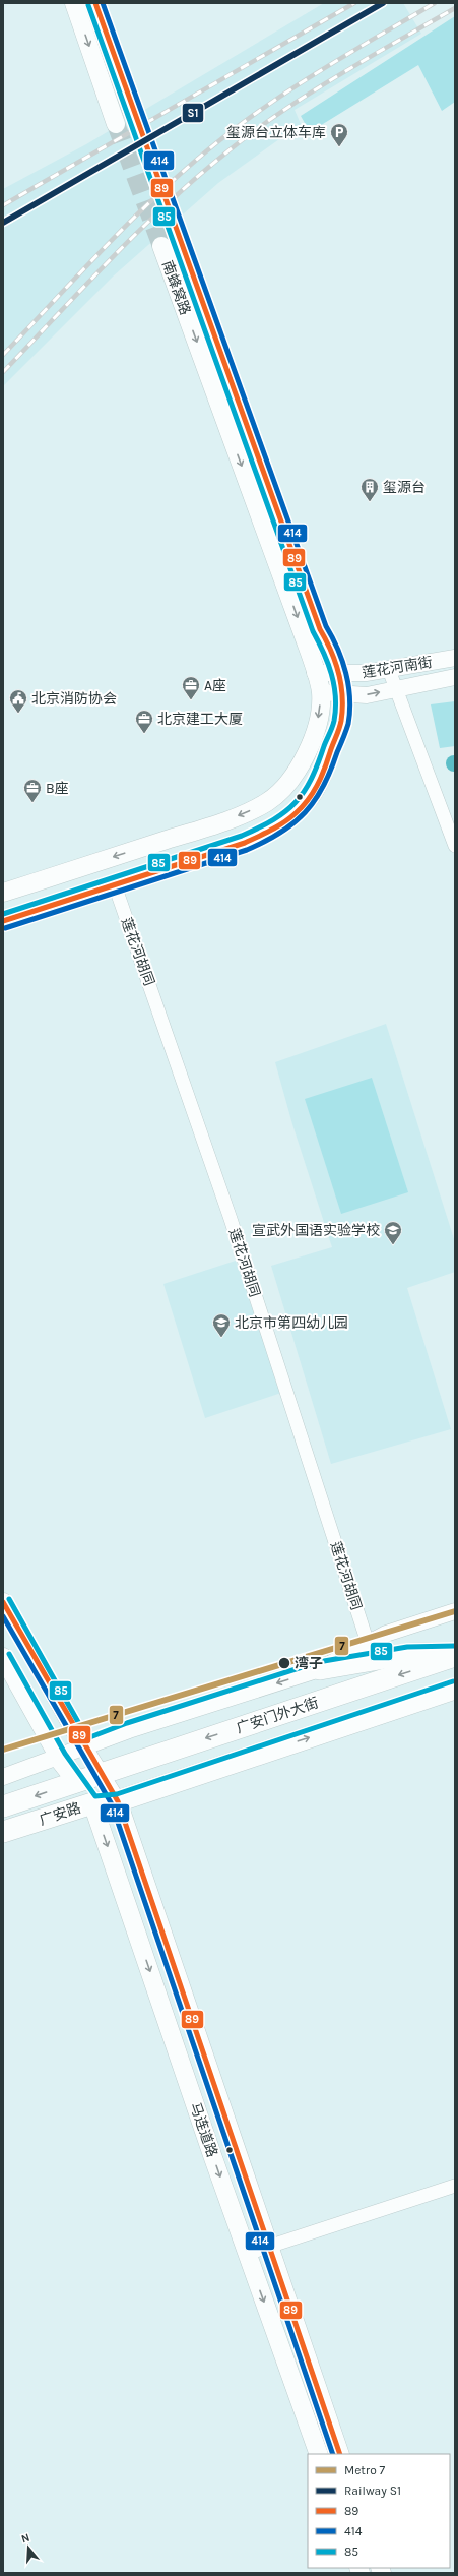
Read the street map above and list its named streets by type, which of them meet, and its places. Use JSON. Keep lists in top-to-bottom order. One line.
{"streets":{"highway":["广安门外大街","广安路"],"main road":["南蜂窝路","马连道路"],"street":["莲花河南街","莲花河胡同"]},"crossings":[["南蜂窝路","莲花河南街"],["南蜂窝路","莲花河胡同"],["广安门外大街","广安路"],["广安路","马连道路"]],"places":{"parking":["玺源台立体车库"],"building":["玺源台"],"office":["A座","北京建工大厦","B座"],"public building":["北京消防协会"],"school or university":["宣武外国语实验学校","北京市第四幼儿园"],"other":["湾子"]},"lines":["rail line S1","transit line 89","transit line 414","transit line 85","metro line 7"],"legend":["Metro 7","Railway S1","89","414","85"],"north":"top"}
